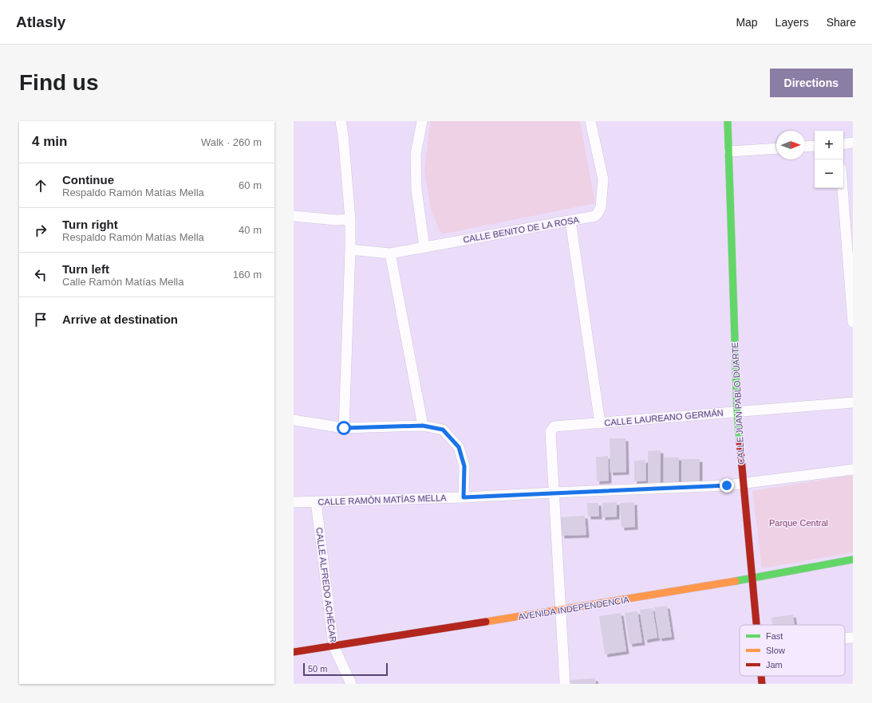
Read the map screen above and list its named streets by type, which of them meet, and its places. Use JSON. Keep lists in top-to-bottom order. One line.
{"streets":{"main road":["CALLE JUAN PABLO DUARTE","AVENIDA INDEPENDENCIA"],"street":["CALLE BENITO DE LA ROSA","CALLE LAUREANO GERMÁN","CALLE RAMÓN MATÍAS MELLA","CALLE ALFREDO ACHÉCAR"]},"crossings":[["CALLE JUAN PABLO DUARTE","CALLE LAUREANO GERMÁN"],["CALLE JUAN PABLO DUARTE","CALLE RAMÓN MATÍAS MELLA"],["CALLE JUAN PABLO DUARTE","AVENIDA INDEPENDENCIA"],["CALLE LAUREANO GERMÁN","CALLE RAMÓN MATÍAS MELLA"],["CALLE RAMÓN MATÍAS MELLA","CALLE ALFREDO ACHÉCAR"],["CALLE ALFREDO ACHÉCAR","AVENIDA INDEPENDENCIA"]],"parks":["Parque Central"],"legend":["Fast","Slow","Jam"],"scale_bar":"50 m","north":"right","page":{"header":"Atlasly","nav":["Map","Layers","Share"],"buttons":"Directions","title":"Find us","heading":["4 min","Walk · 260 m"],"map_buttons":["+","−"],"list":[["Continue","Respaldo Ramón Matías Mella","60 m"],["Turn right","Respaldo Ramón Matías Mella","40 m"],["Turn left","Calle Ramón Matías Mella","160 m"],"Arrive at destination"],"scale":"50 m"}}
